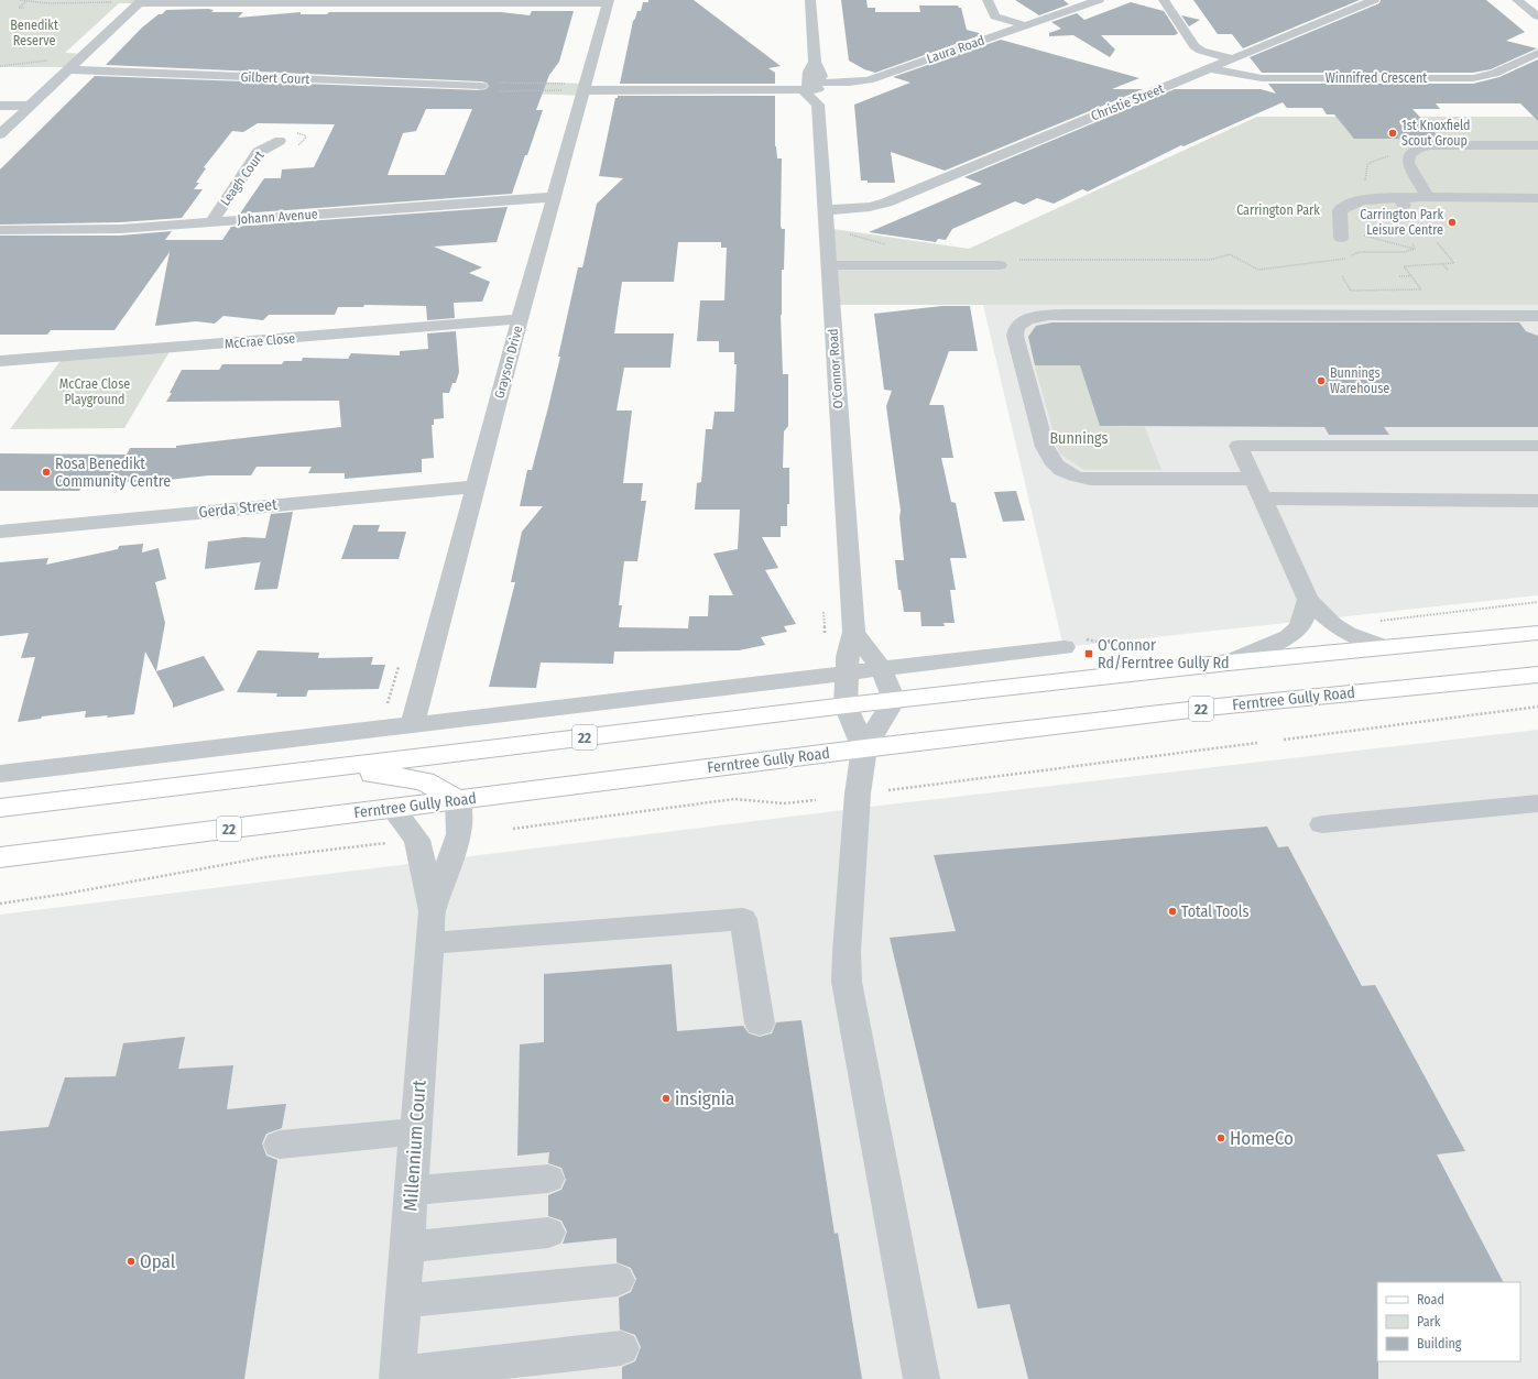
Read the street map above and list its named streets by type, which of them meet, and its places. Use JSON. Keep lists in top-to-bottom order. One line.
{"streets":{"main road":["Ferntree Gully Road","22"],"street":["Laura Road","Gilbert Court","Winnifred Crescent","Christie Street","Leagh Court","Johann Avenue","McCrae Close","Grayson Drive","O'Connor Road","Gerda Street","Millennium Court"]},"crossings":[["Laura Road","Grayson Drive"],["Laura Road","O'Connor Road"],["Winnifred Crescent","Christie Street"],["Christie Street","O'Connor Road"],["Leagh Court","Johann Avenue"],["Johann Avenue","Grayson Drive"],["McCrae Close","Grayson Drive"],["Grayson Drive","Gerda Street"],["O'Connor Road","Ferntree Gully Road"],["O'Connor Road","22"],["Ferntree Gully Road","Millennium Court"]],"parks":["Benedikt Reserve","Carrington Park","McCrae Close Playground","Bunnings"],"places":{"other":["1st Knoxfield Scout Group","Carrington Park Leisure Centre","Bunnings Warehouse","Rosa Benedikt Community Centre","Total Tools","insignia","HomeCo","Opal"],"transit":["O'Connor Rd/Ferntree Gully Rd"]},"legend":["Road","Park","Building"]}
